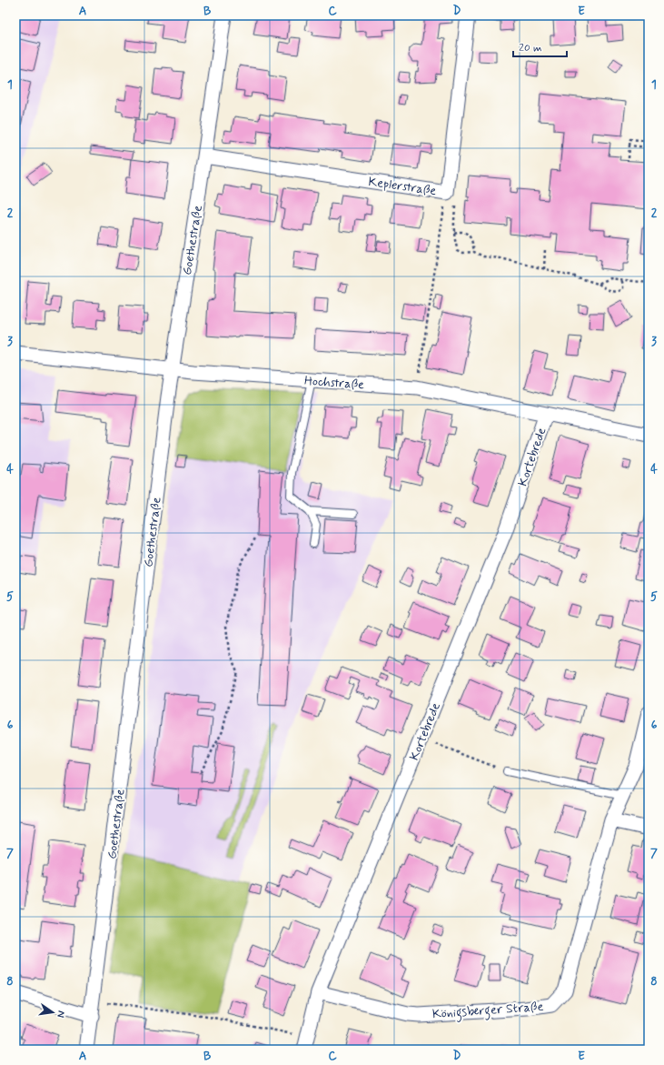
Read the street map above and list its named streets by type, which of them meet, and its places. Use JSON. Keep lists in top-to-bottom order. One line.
{"streets":{"street":["Keplerstraße","Goethestraße","Hochstraße","Kortebrede","Königsberger Straße"]},"crossings":[["Keplerstraße","Goethestraße"],["Goethestraße","Hochstraße"],["Hochstraße","Kortebrede"],["Kortebrede","Königsberger Straße"]],"scale_bar":"20 m","north":"right","grid":{"columns":["A","B","C","D","E"],"rows":["1","2","3","4","5","6","7","8"]}}
